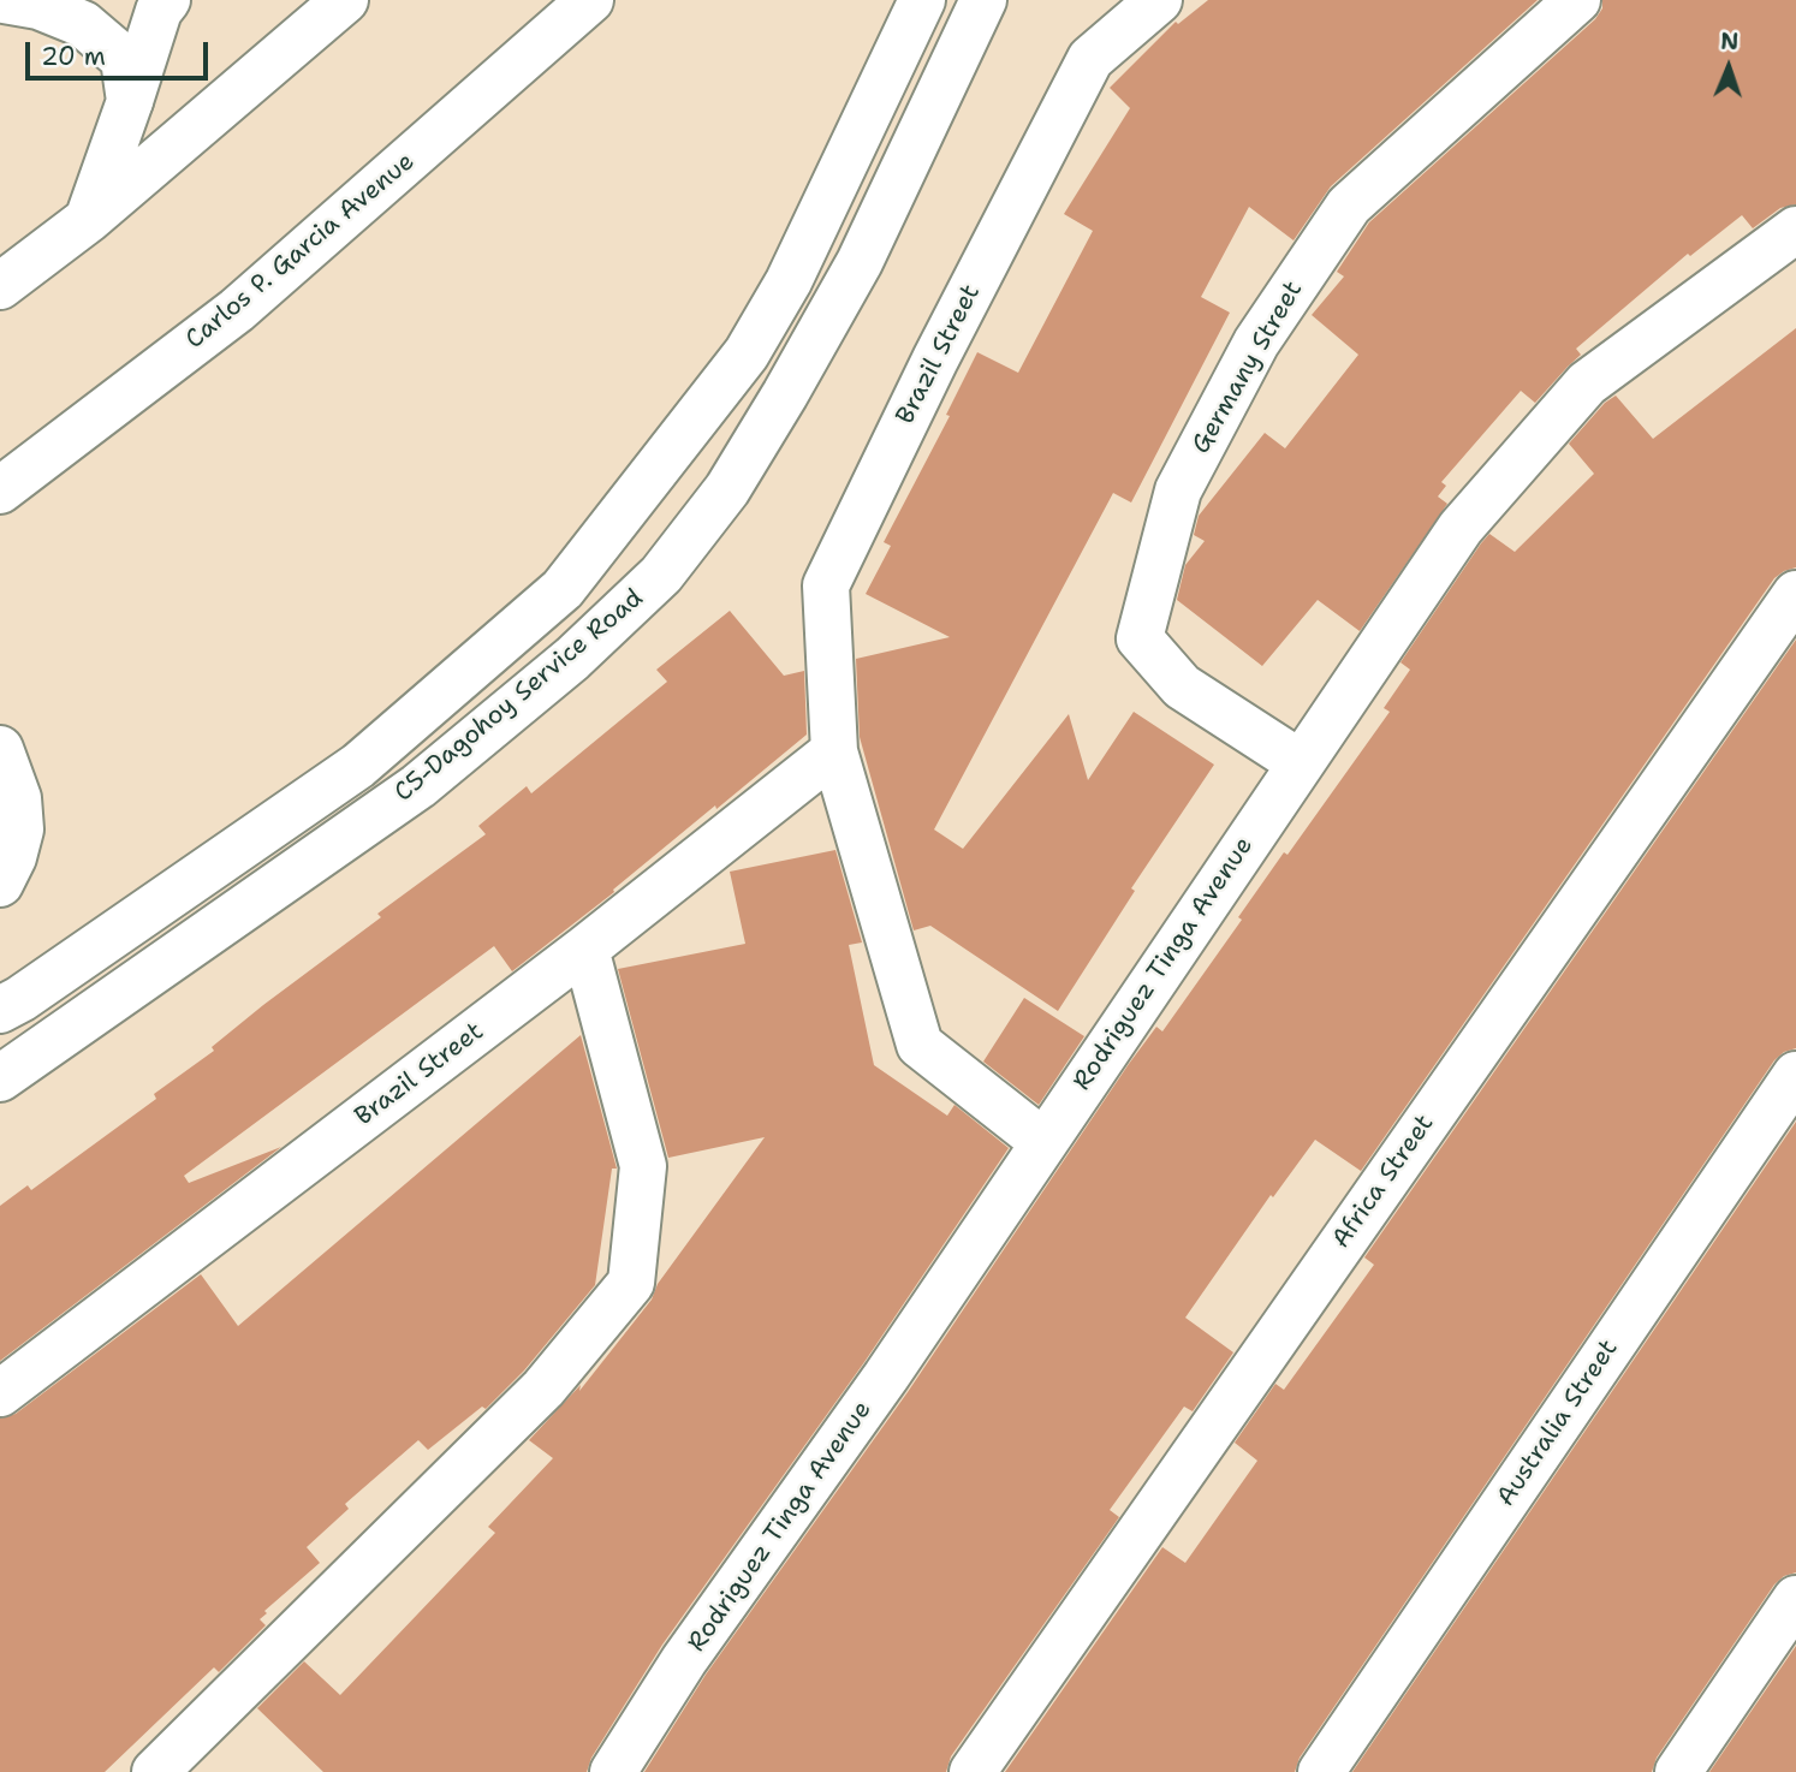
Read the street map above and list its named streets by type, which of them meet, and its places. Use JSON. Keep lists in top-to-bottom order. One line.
{"streets":{"street":["Carlos P. Garcia Avenue","Brazil Street","Germany Street","C5-Dagohoy Service Road","Rodriguez Tinga Avenue","Africa Street","Australia Street"]},"crossings":[["Brazil Street","Rodriguez Tinga Avenue"],["Germany Street","Rodriguez Tinga Avenue"]],"scale_bar":"20 m","north":"top"}
